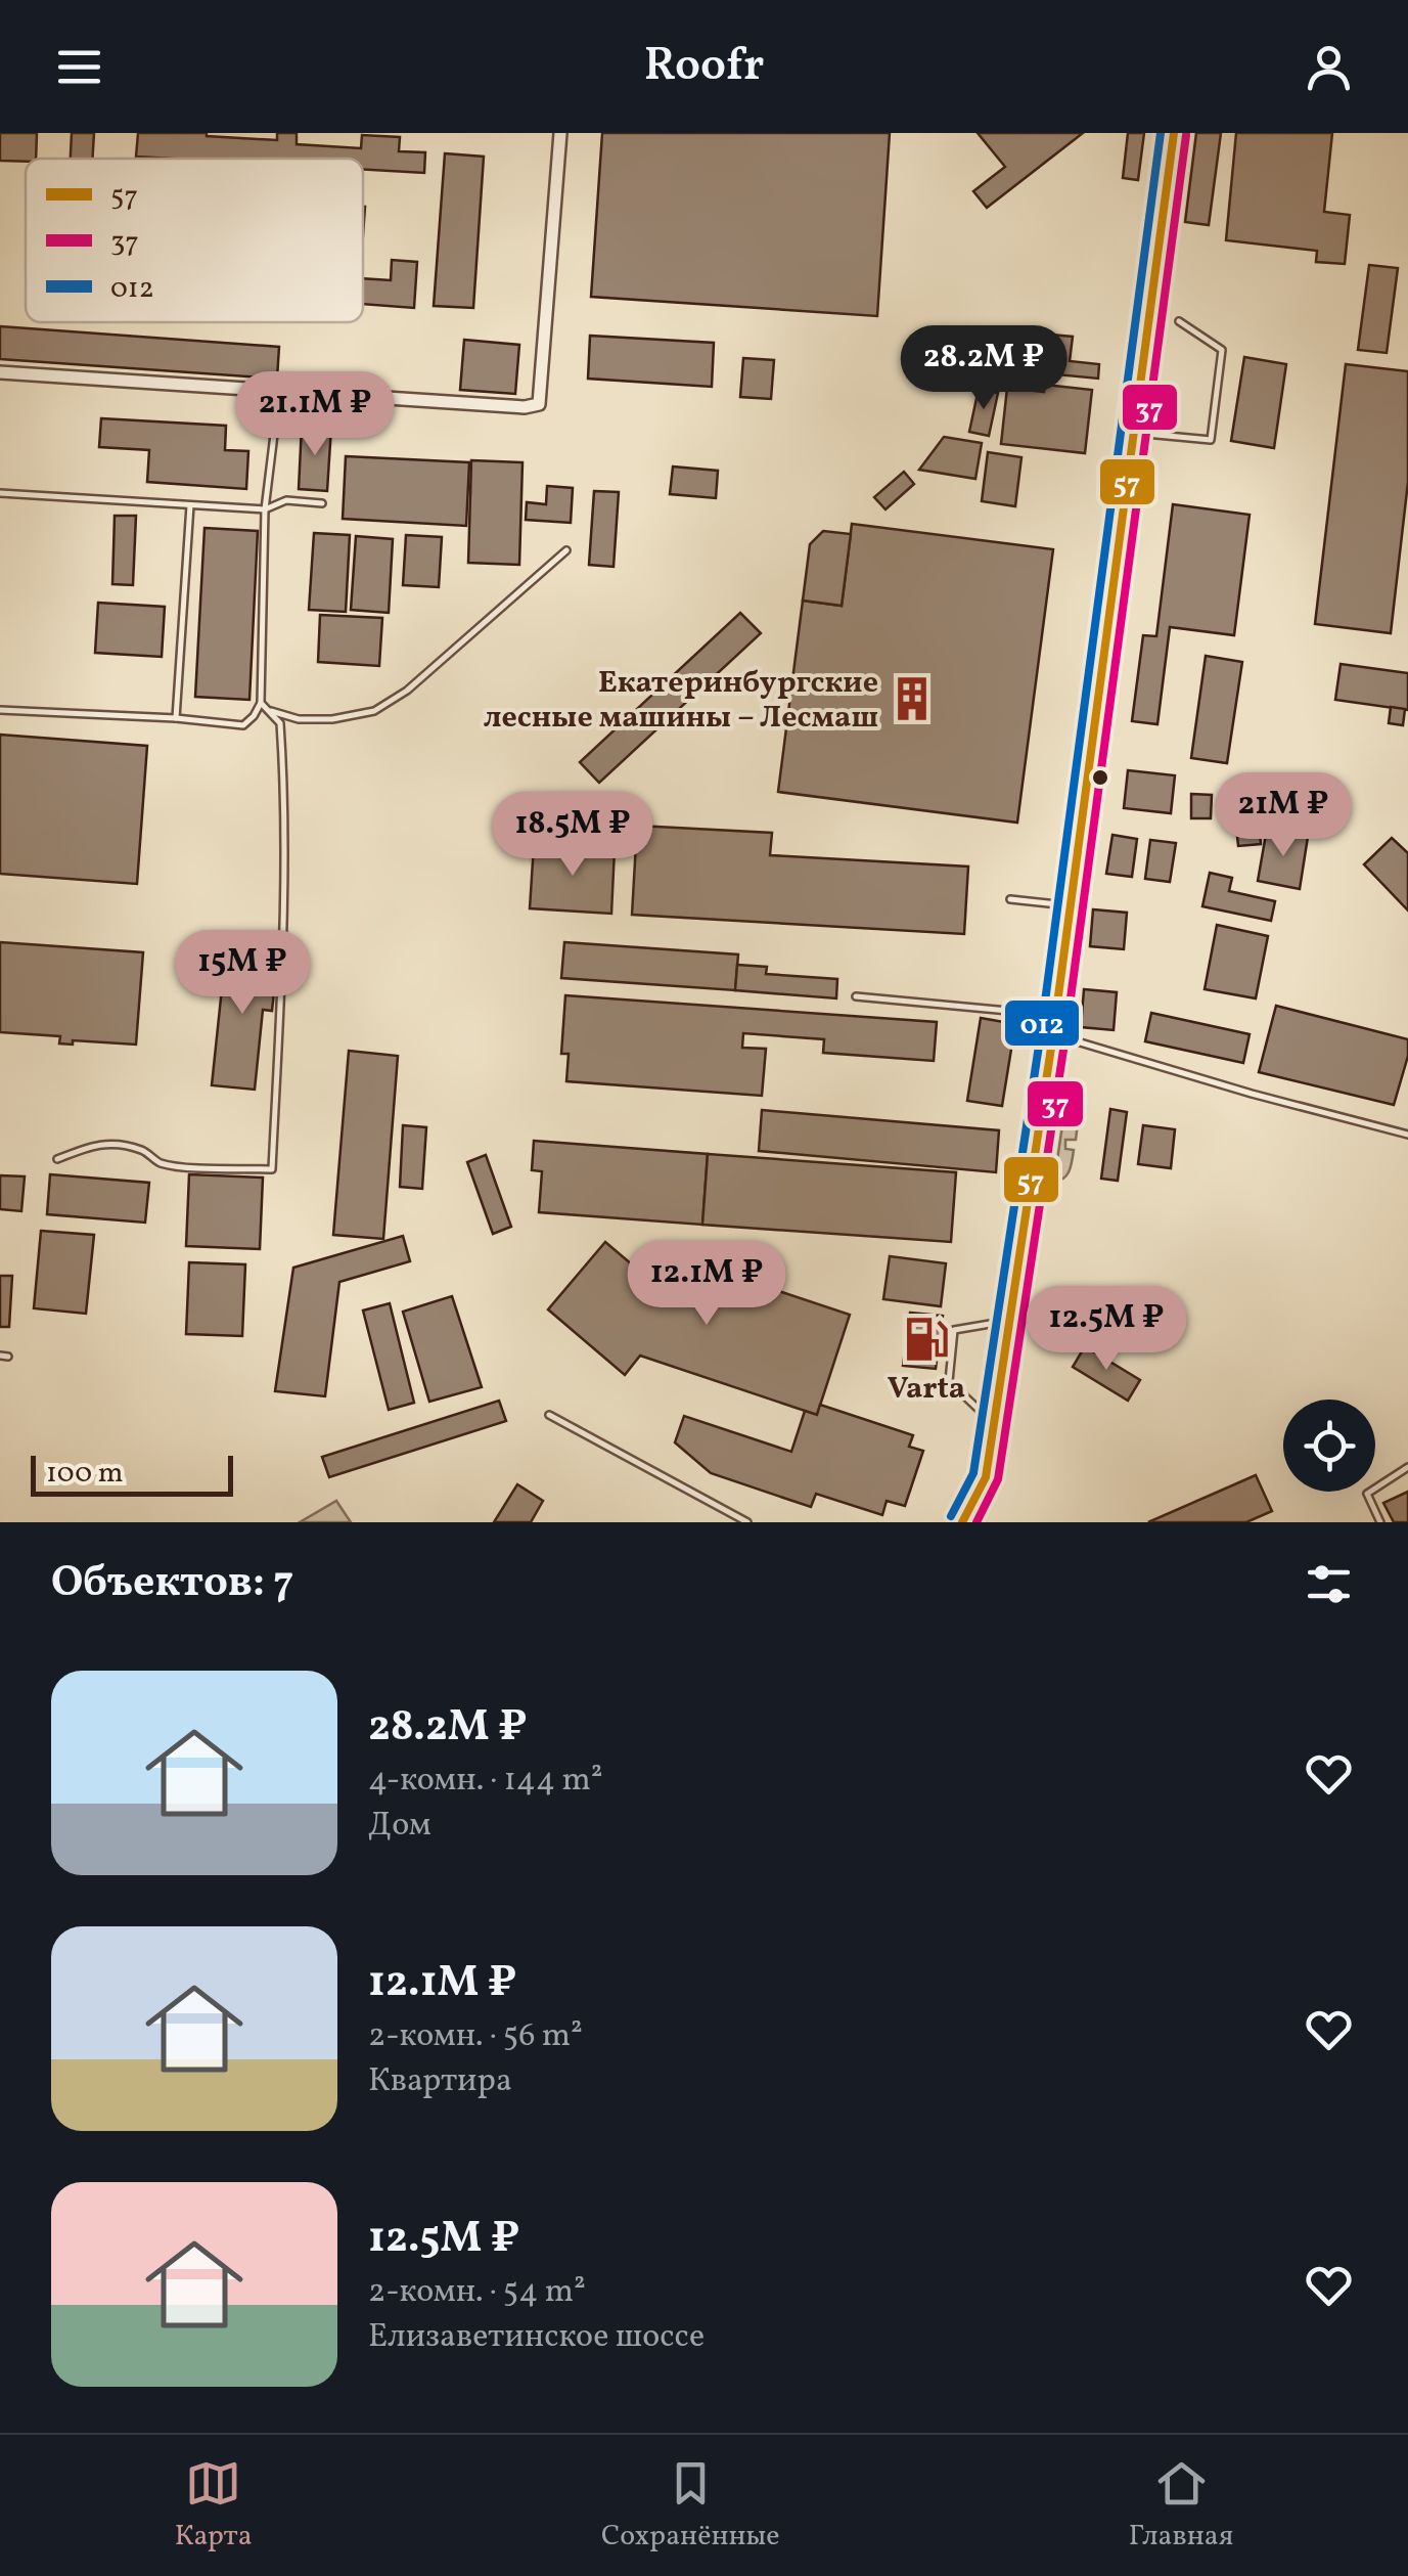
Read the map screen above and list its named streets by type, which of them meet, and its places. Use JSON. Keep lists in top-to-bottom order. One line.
{"places":{"building":["Екатеринбургские лесные машины – Лесмаш"],"fuel station":["Varta"]},"lines":["transit line 57","transit line 012","transit line 37"],"legend":["57","37","012"],"scale_bar":"100 m","page":{"header":"Roofr","price":["28.2M ₽","21.1M ₽","21M ₽","18.5M ₽","15M ₽","12.1M ₽","12.5M ₽"],"scale":"100 m","heading":"Объектов: 7","list":[{"name":"28.2M ₽","note":"4-комн. · 144 m² · Дом"},{"name":"12.1M ₽","note":"2-комн. · 56 m² · Квартира"},{"name":"12.5M ₽","note":"2-комн. · 54 m² · Елизаветинское шоссе"}],"tabs":["Карта","Сохранённые","Главная"]}}
